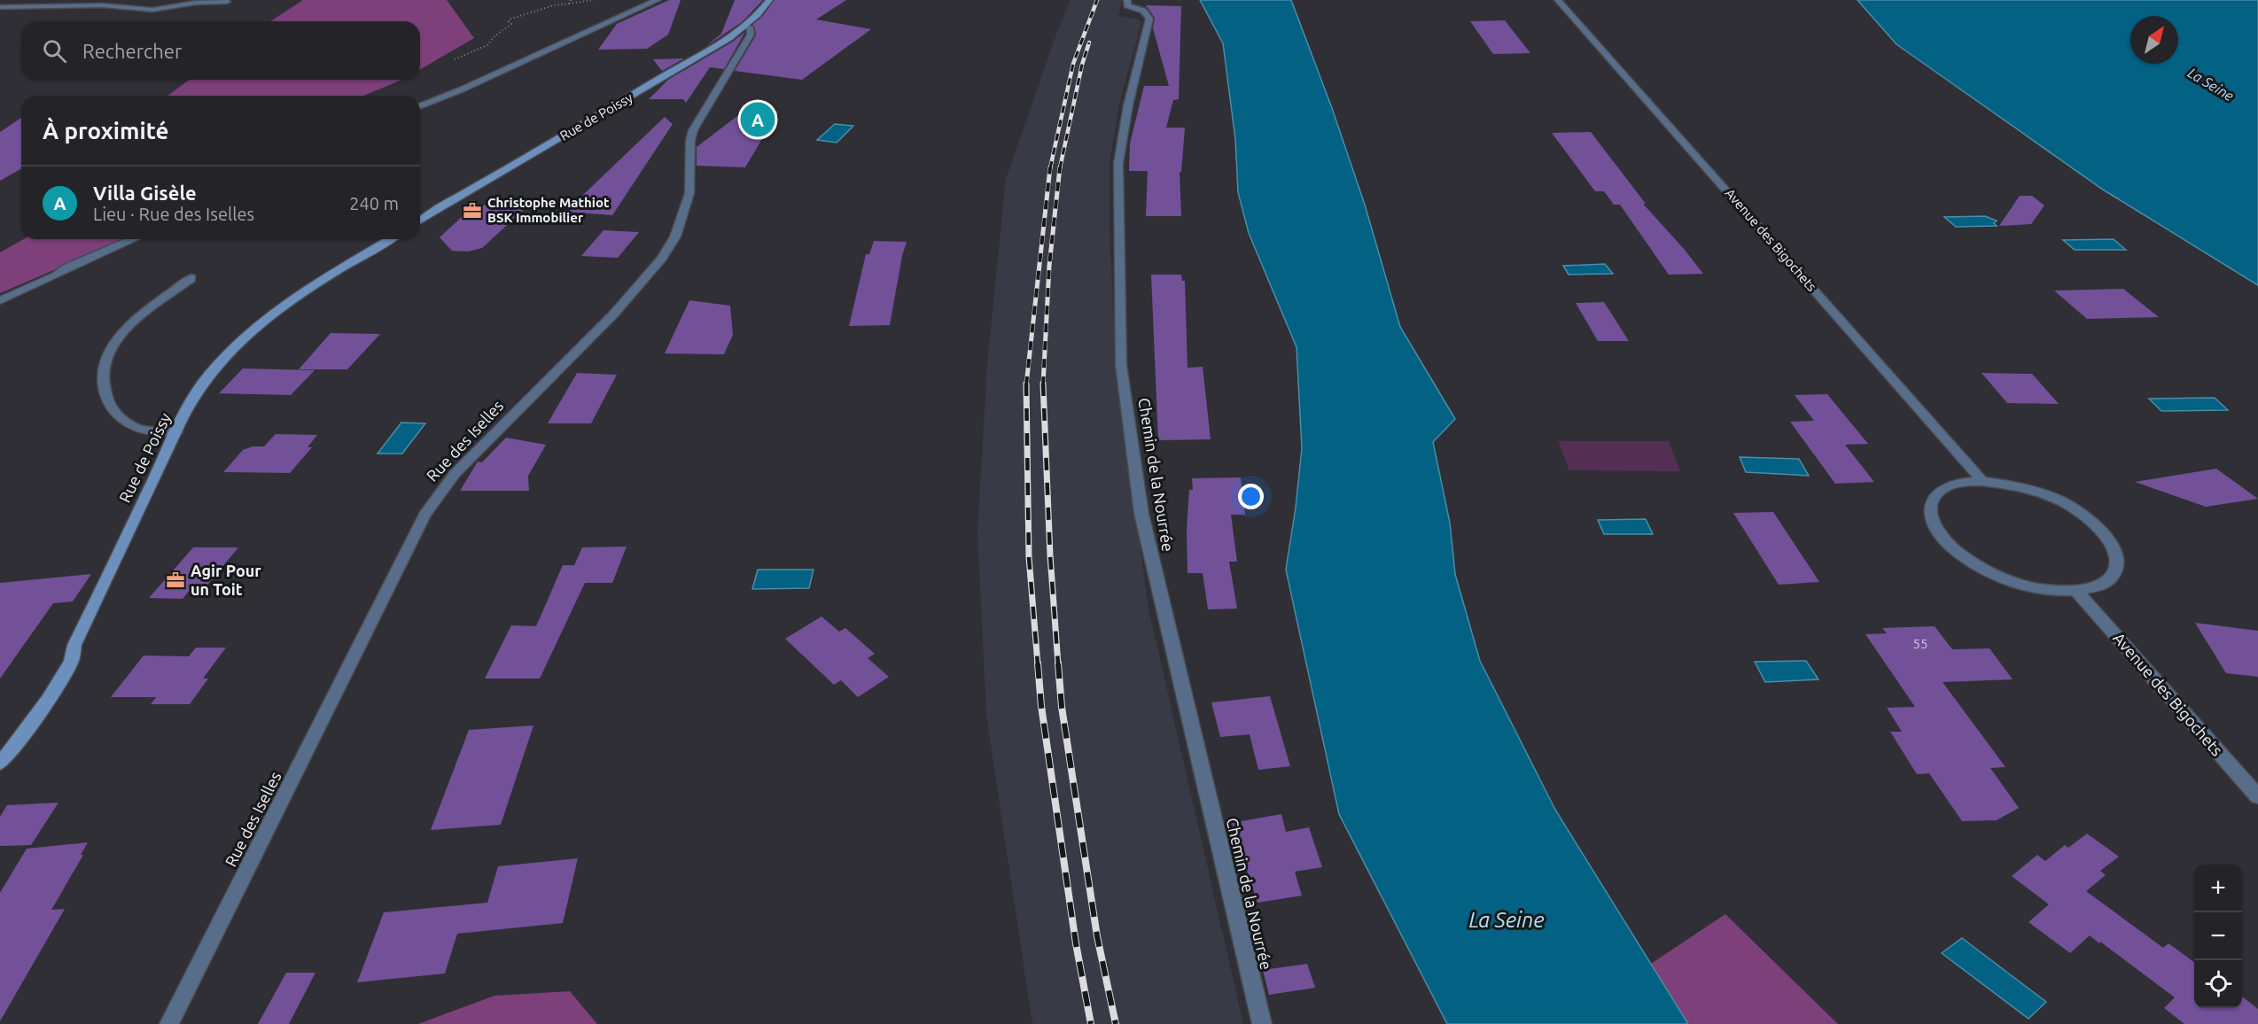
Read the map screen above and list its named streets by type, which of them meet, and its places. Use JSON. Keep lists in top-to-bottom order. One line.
{"streets":{"street":["Rue de Poissy","Avenue des Bigochets","Rue des Iselles","Chemin de la Nourrée"]},"crossings":[["Rue de Poissy","Rue des Iselles"]],"water":["La Seine"],"places":{"office":["Christophe Mathiot BSK Immobilier","Agir Pour un Toit"]},"house_numbers":["55"],"north":"top right","page":{"search":"Rechercher","heading":"À proximité","pins":"A","list":[{"mark":"A","name":"Villa Gisèle","note":"Lieu · Rue des Iselles","value":"240 m"}],"map_buttons":["+","−"]}}
